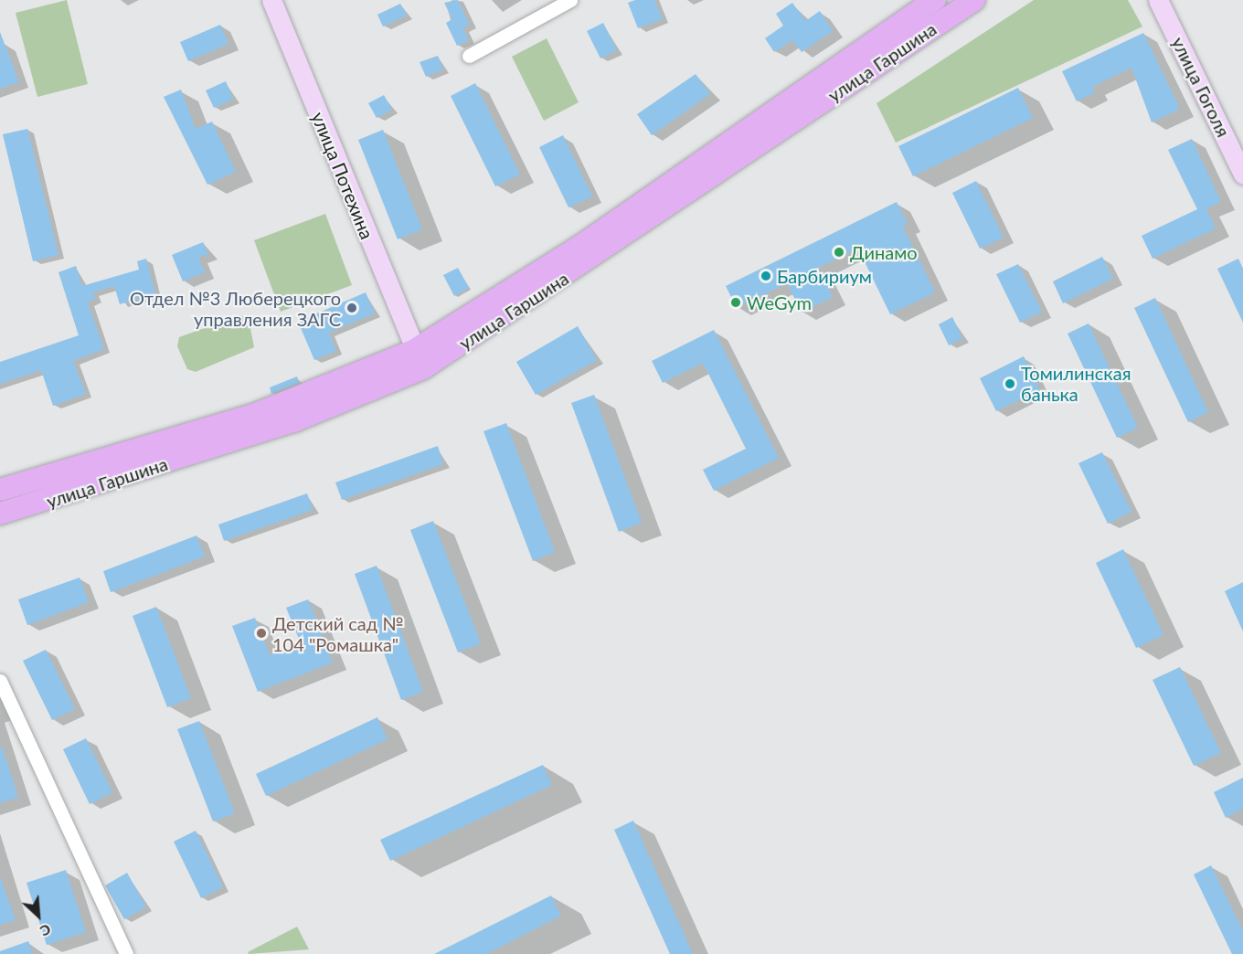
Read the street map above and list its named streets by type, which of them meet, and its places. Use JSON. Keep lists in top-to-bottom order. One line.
{"streets":{"main road":["улица Гаршина"],"street":["улица Гоголя","улица Потехина"]},"crossings":[["улица Гаршина","улица Потехина"]],"places":["Динамо","Барбириум","WeGym","Отдел №3 Люберецкого управления ЗАГС","Томилинская банька","Детский сад № 104 \"Ромашка\""],"north":"bottom right"}
